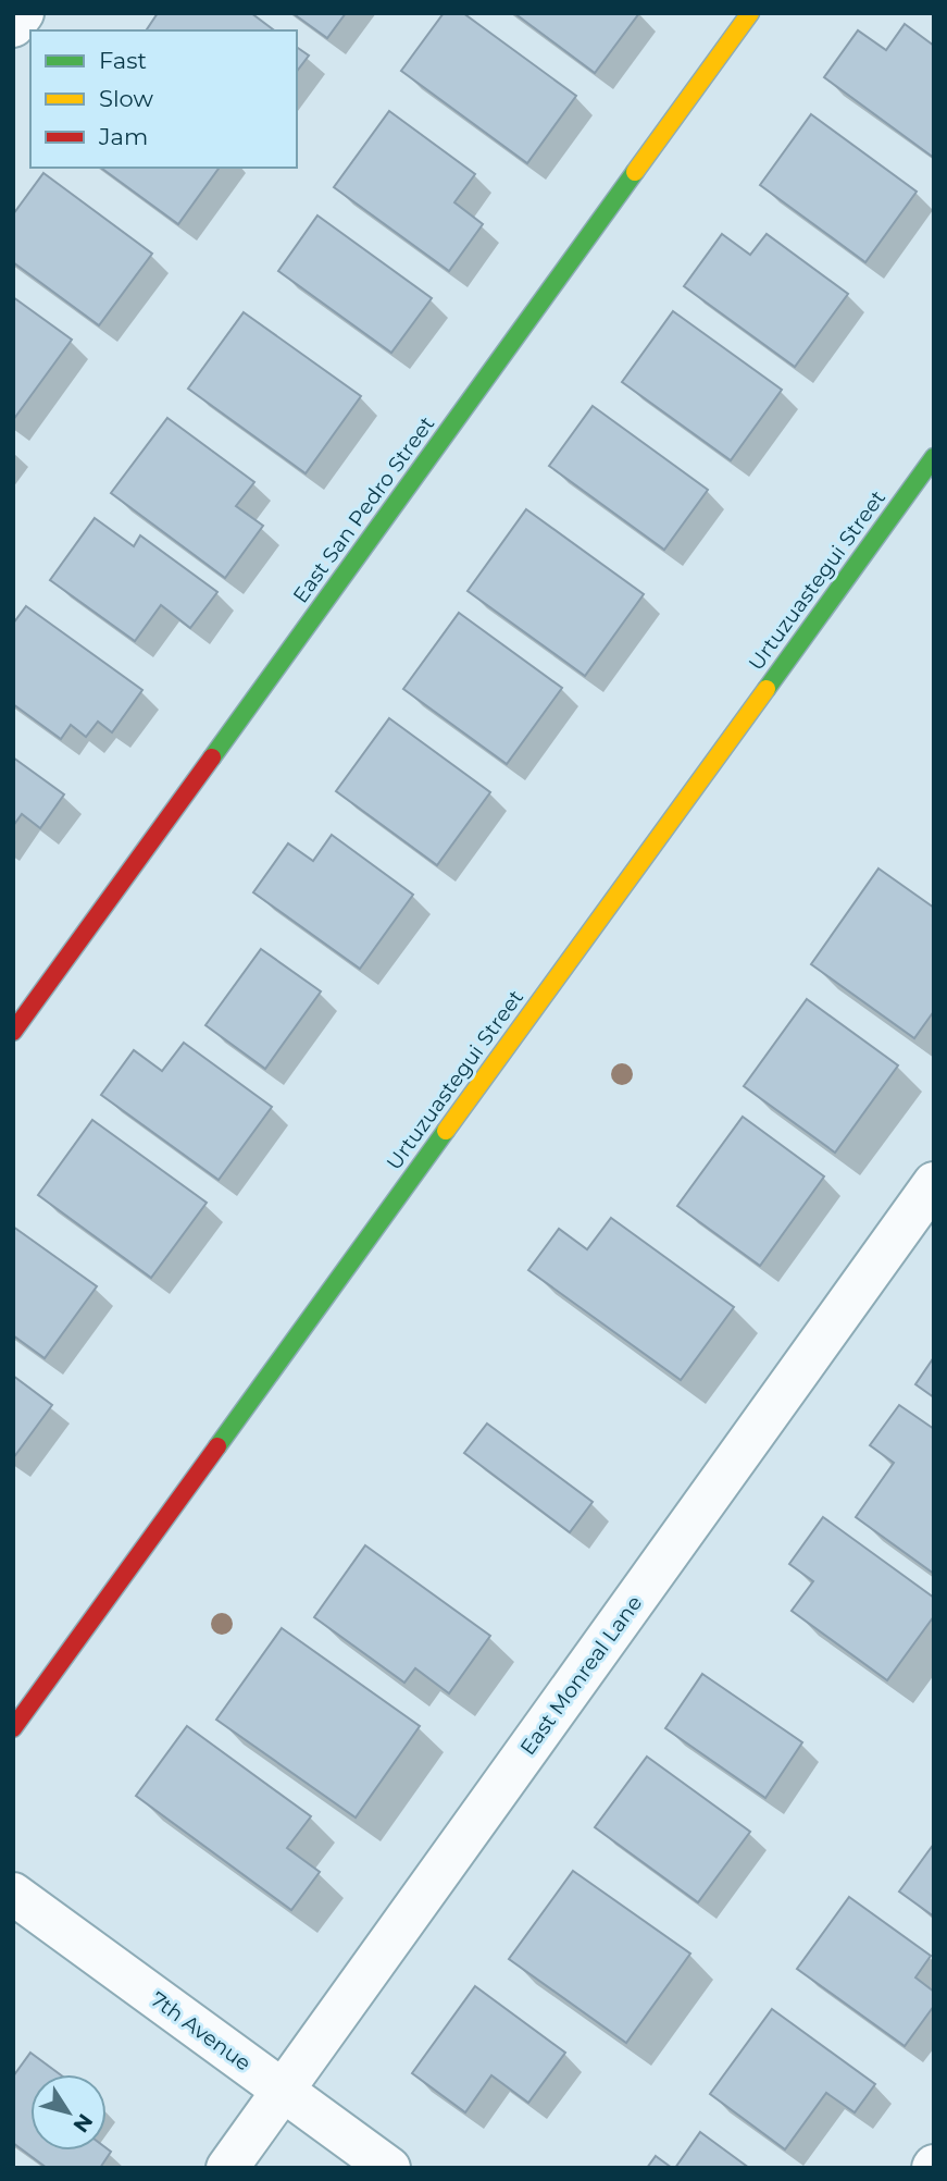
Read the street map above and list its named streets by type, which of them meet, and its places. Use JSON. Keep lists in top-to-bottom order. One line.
{"streets":{"main road":["East San Pedro Street","Urtuzuastegui Street"],"street":["East Monreal Lane","7th Avenue"]},"crossings":[["East Monreal Lane","7th Avenue"]],"legend":["Fast","Slow","Jam"],"north":"bottom right"}
